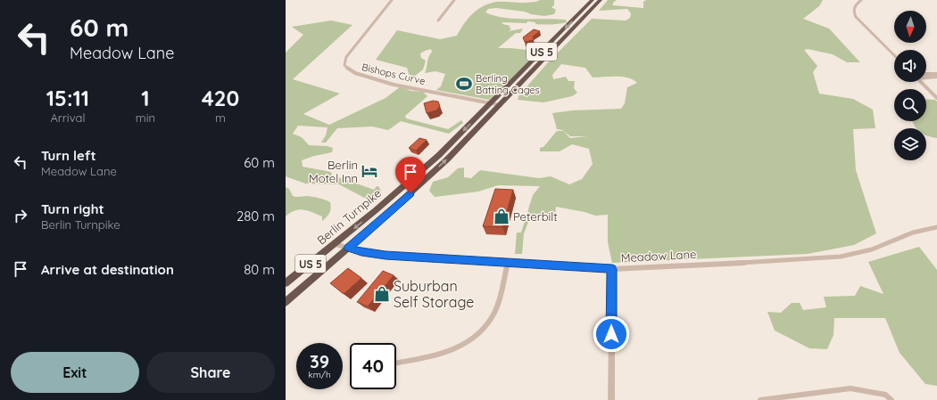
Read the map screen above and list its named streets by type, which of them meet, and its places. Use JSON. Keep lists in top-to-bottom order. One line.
{"streets":{"highway":["US 5","Berlin Turnpike"],"street":["Bishops Curve","Meadow Lane"]},"crossings":[["Bishops Curve","Berlin Turnpike"],["Berlin Turnpike","Meadow Lane"]],"places":{"sports":["Berling Batting Cages"],"hotel":["Berlin Motel Inn"],"shop":["Peterbilt","Suburban Self Storage"]},"north":"bottom","page":{"turn":["60 m","Meadow Lane"],"eta":["15:11","Arrival","1","min","420","m"],"list":[{"name":"Turn left","note":"Meadow Lane","value":"60 m"},{"name":"Turn right","note":"Berlin Turnpike","value":"280 m"},{"name":"Arrive at destination","value":"80 m"}],"speed":"39 km/h","limit":"40","buttons":["Exit","Share"]}}
